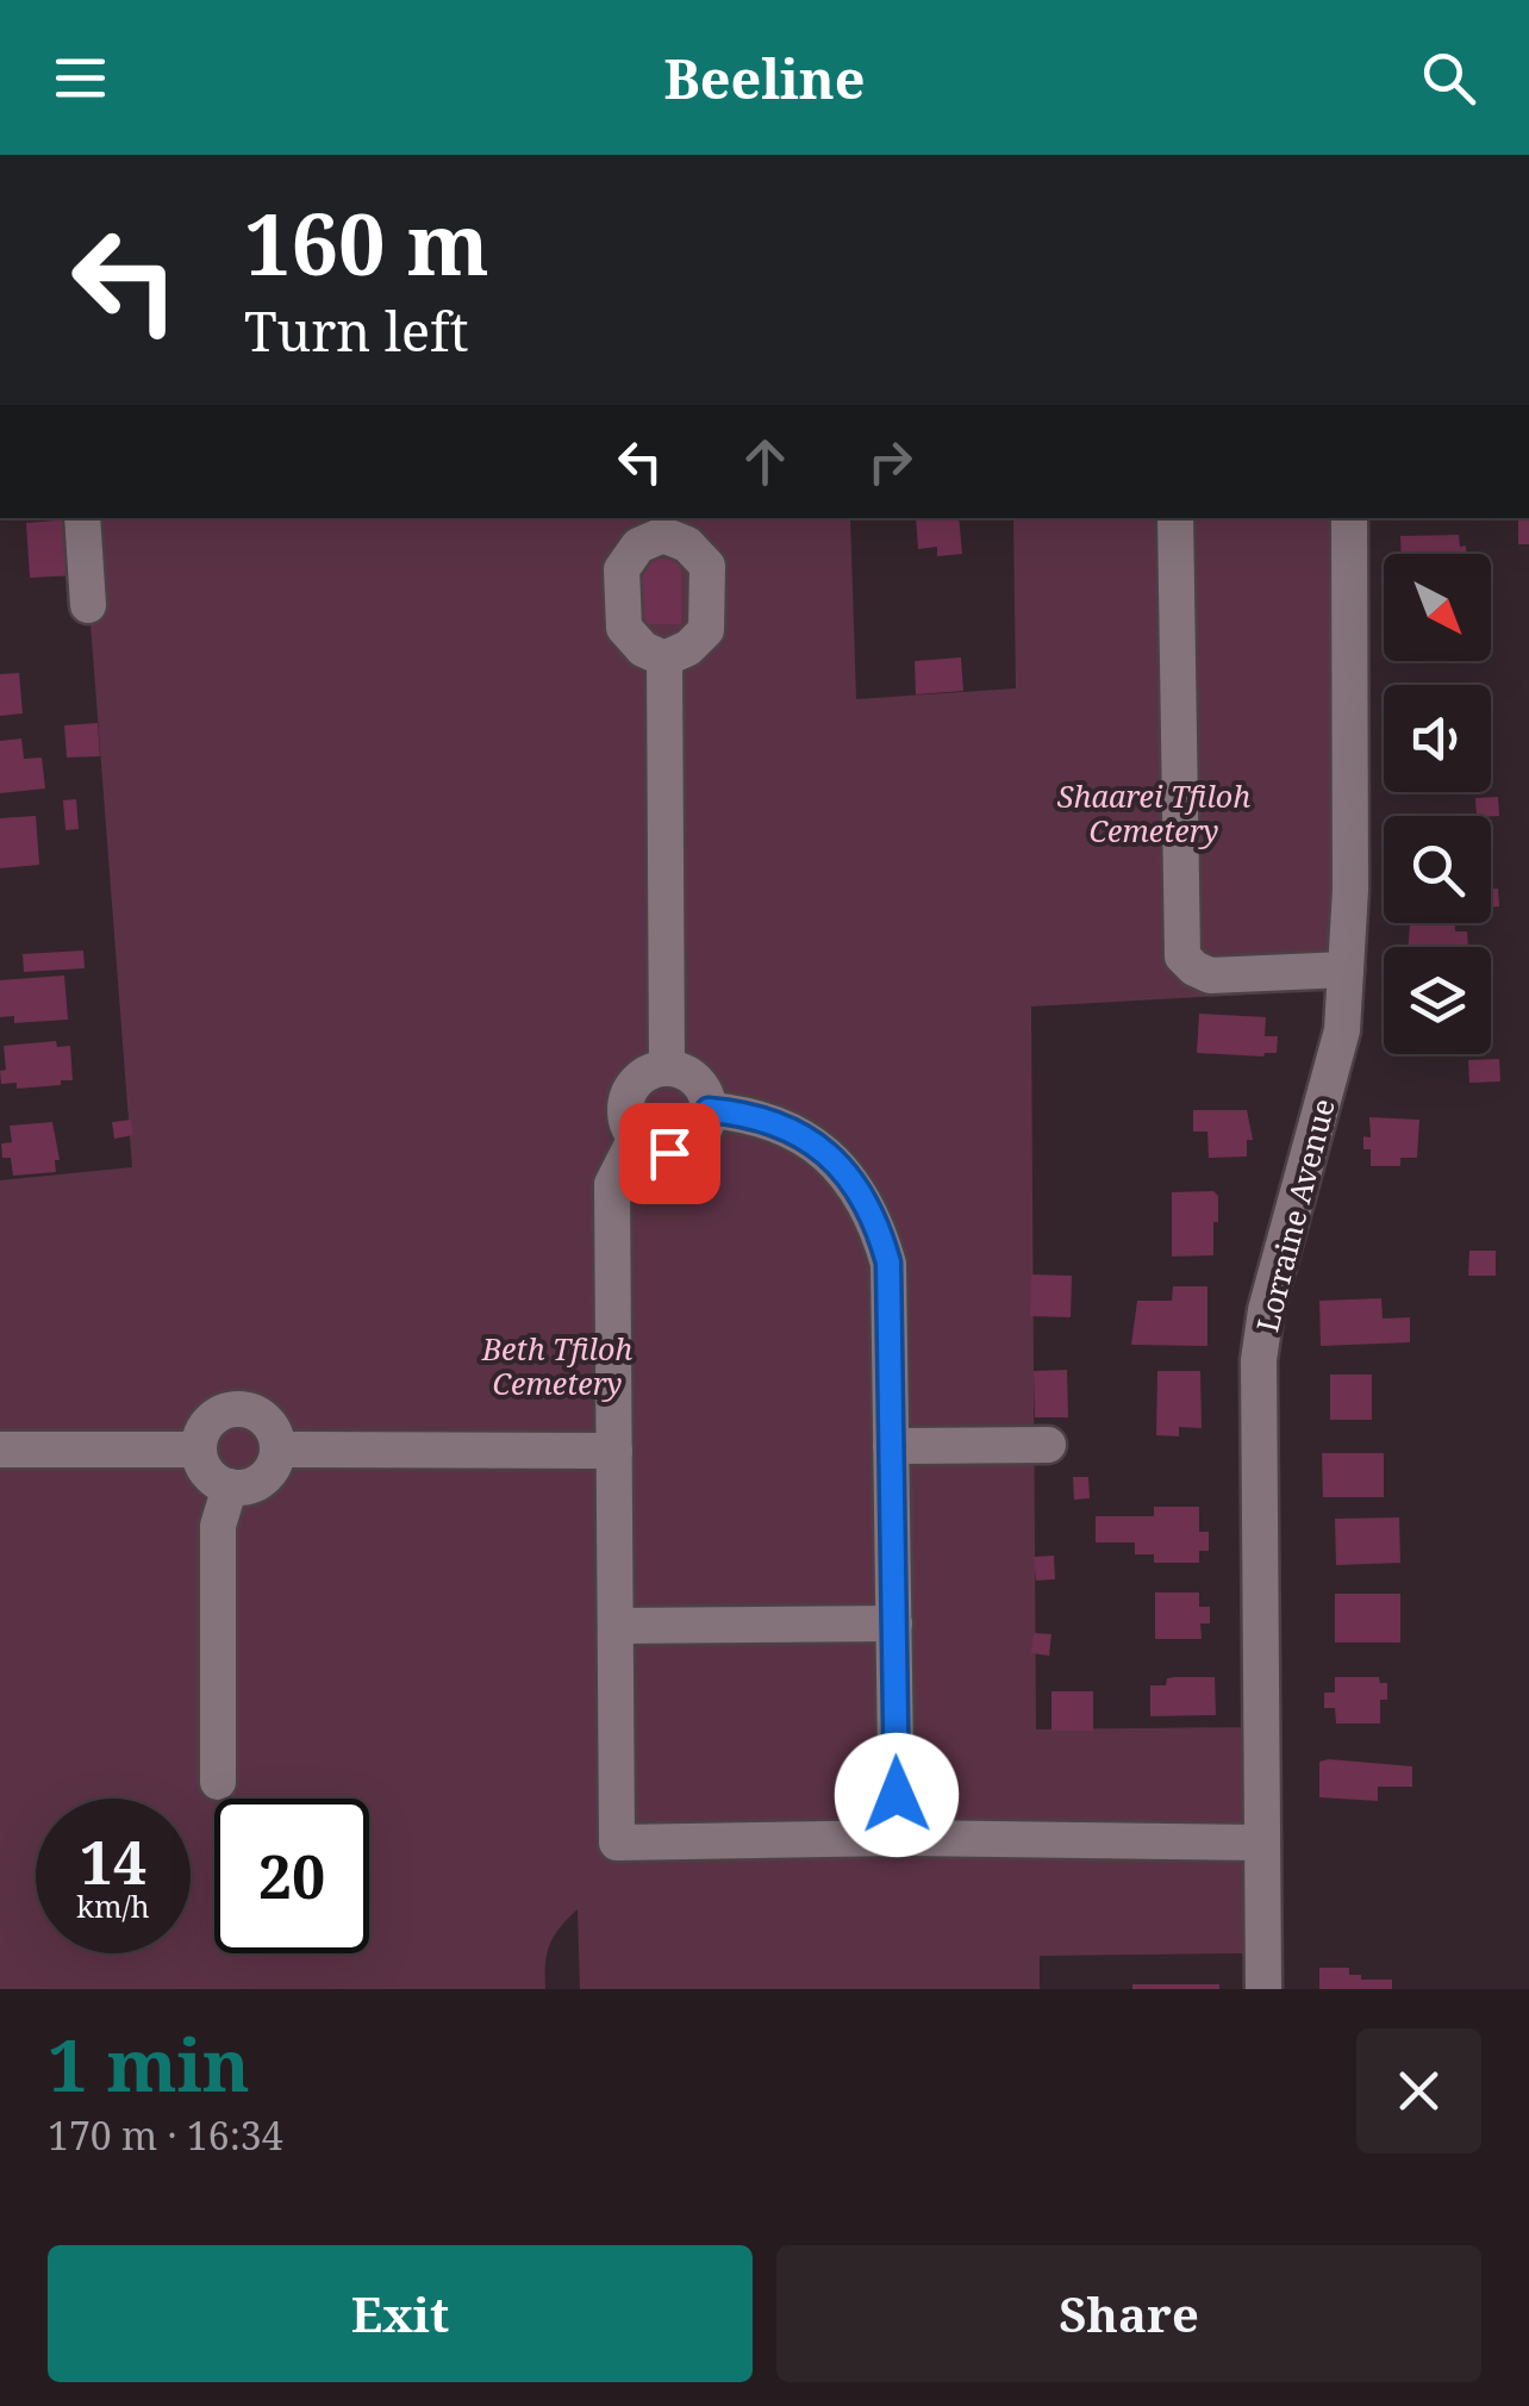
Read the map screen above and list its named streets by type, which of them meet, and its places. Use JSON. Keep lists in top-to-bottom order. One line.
{"streets":{"street":["Lorraine Avenue"]},"parks":["Shaarei Tfiloh Cemetery","Beth Tfiloh Cemetery"],"north":"bottom right","page":{"header":"Beeline","turn":["160 m","Turn left"],"speed":"14 km/h","limit":"20","heading":["1 min","170 m · 16:34"],"buttons":["Exit","Share"]}}
